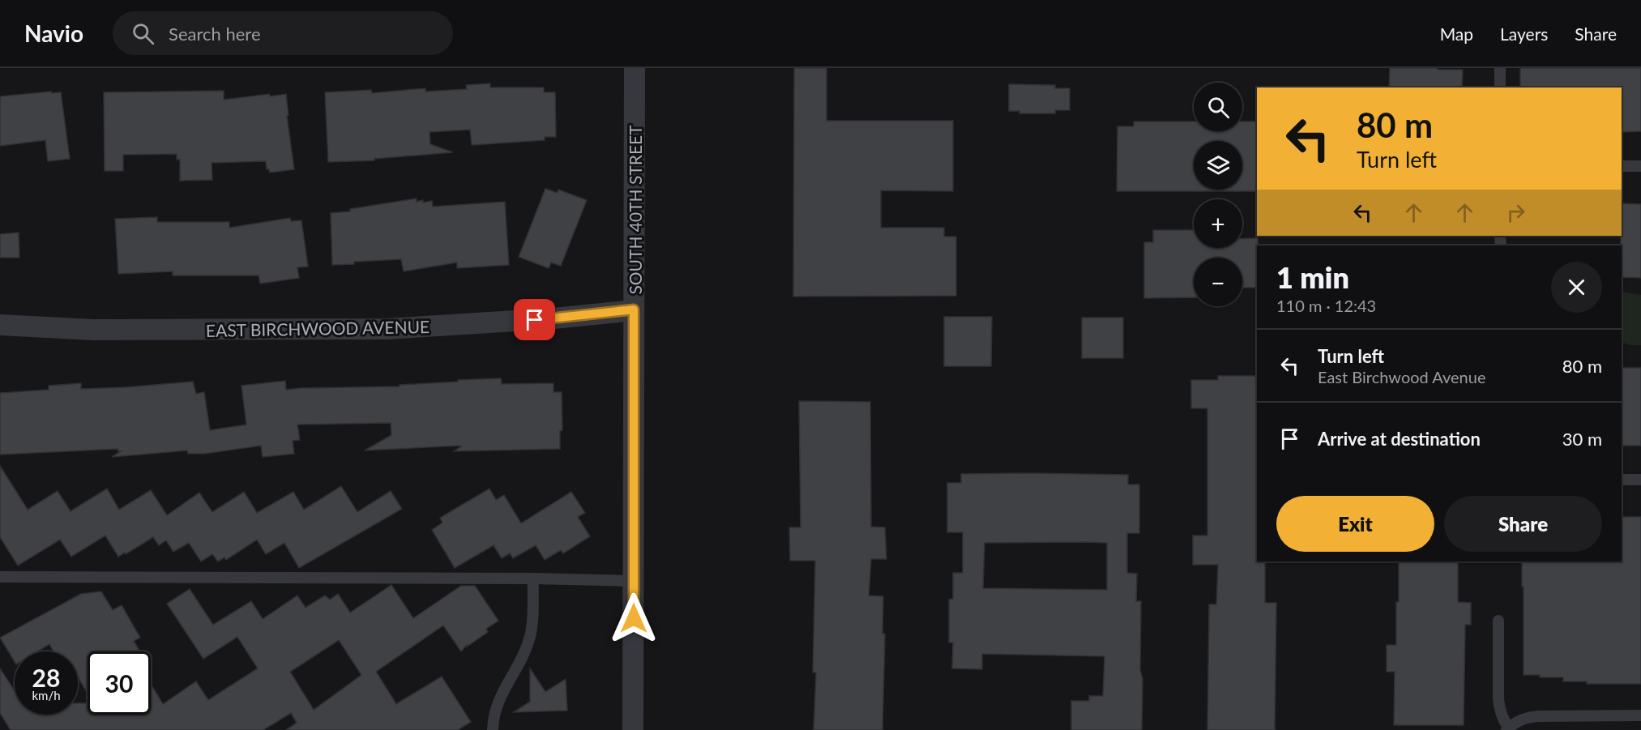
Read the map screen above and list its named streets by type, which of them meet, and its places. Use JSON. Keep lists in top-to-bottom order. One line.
{"streets":{"street":["SOUTH 40TH STREET","EAST BIRCHWOOD AVENUE"]},"crossings":[["SOUTH 40TH STREET","EAST BIRCHWOOD AVENUE"]],"page":{"header":"Navio","search":"Search here","nav":["Map","Layers","Share"],"map_buttons":["+","−"],"turn":["80 m","Turn left"],"heading":["1 min","110 m · 12:43"],"list":[{"name":"Turn left","note":"East Birchwood Avenue","value":"80 m"},{"name":"Arrive at destination","value":"30 m"}],"buttons":["Exit","Share"],"speed":"28 km/h","limit":"30"}}
